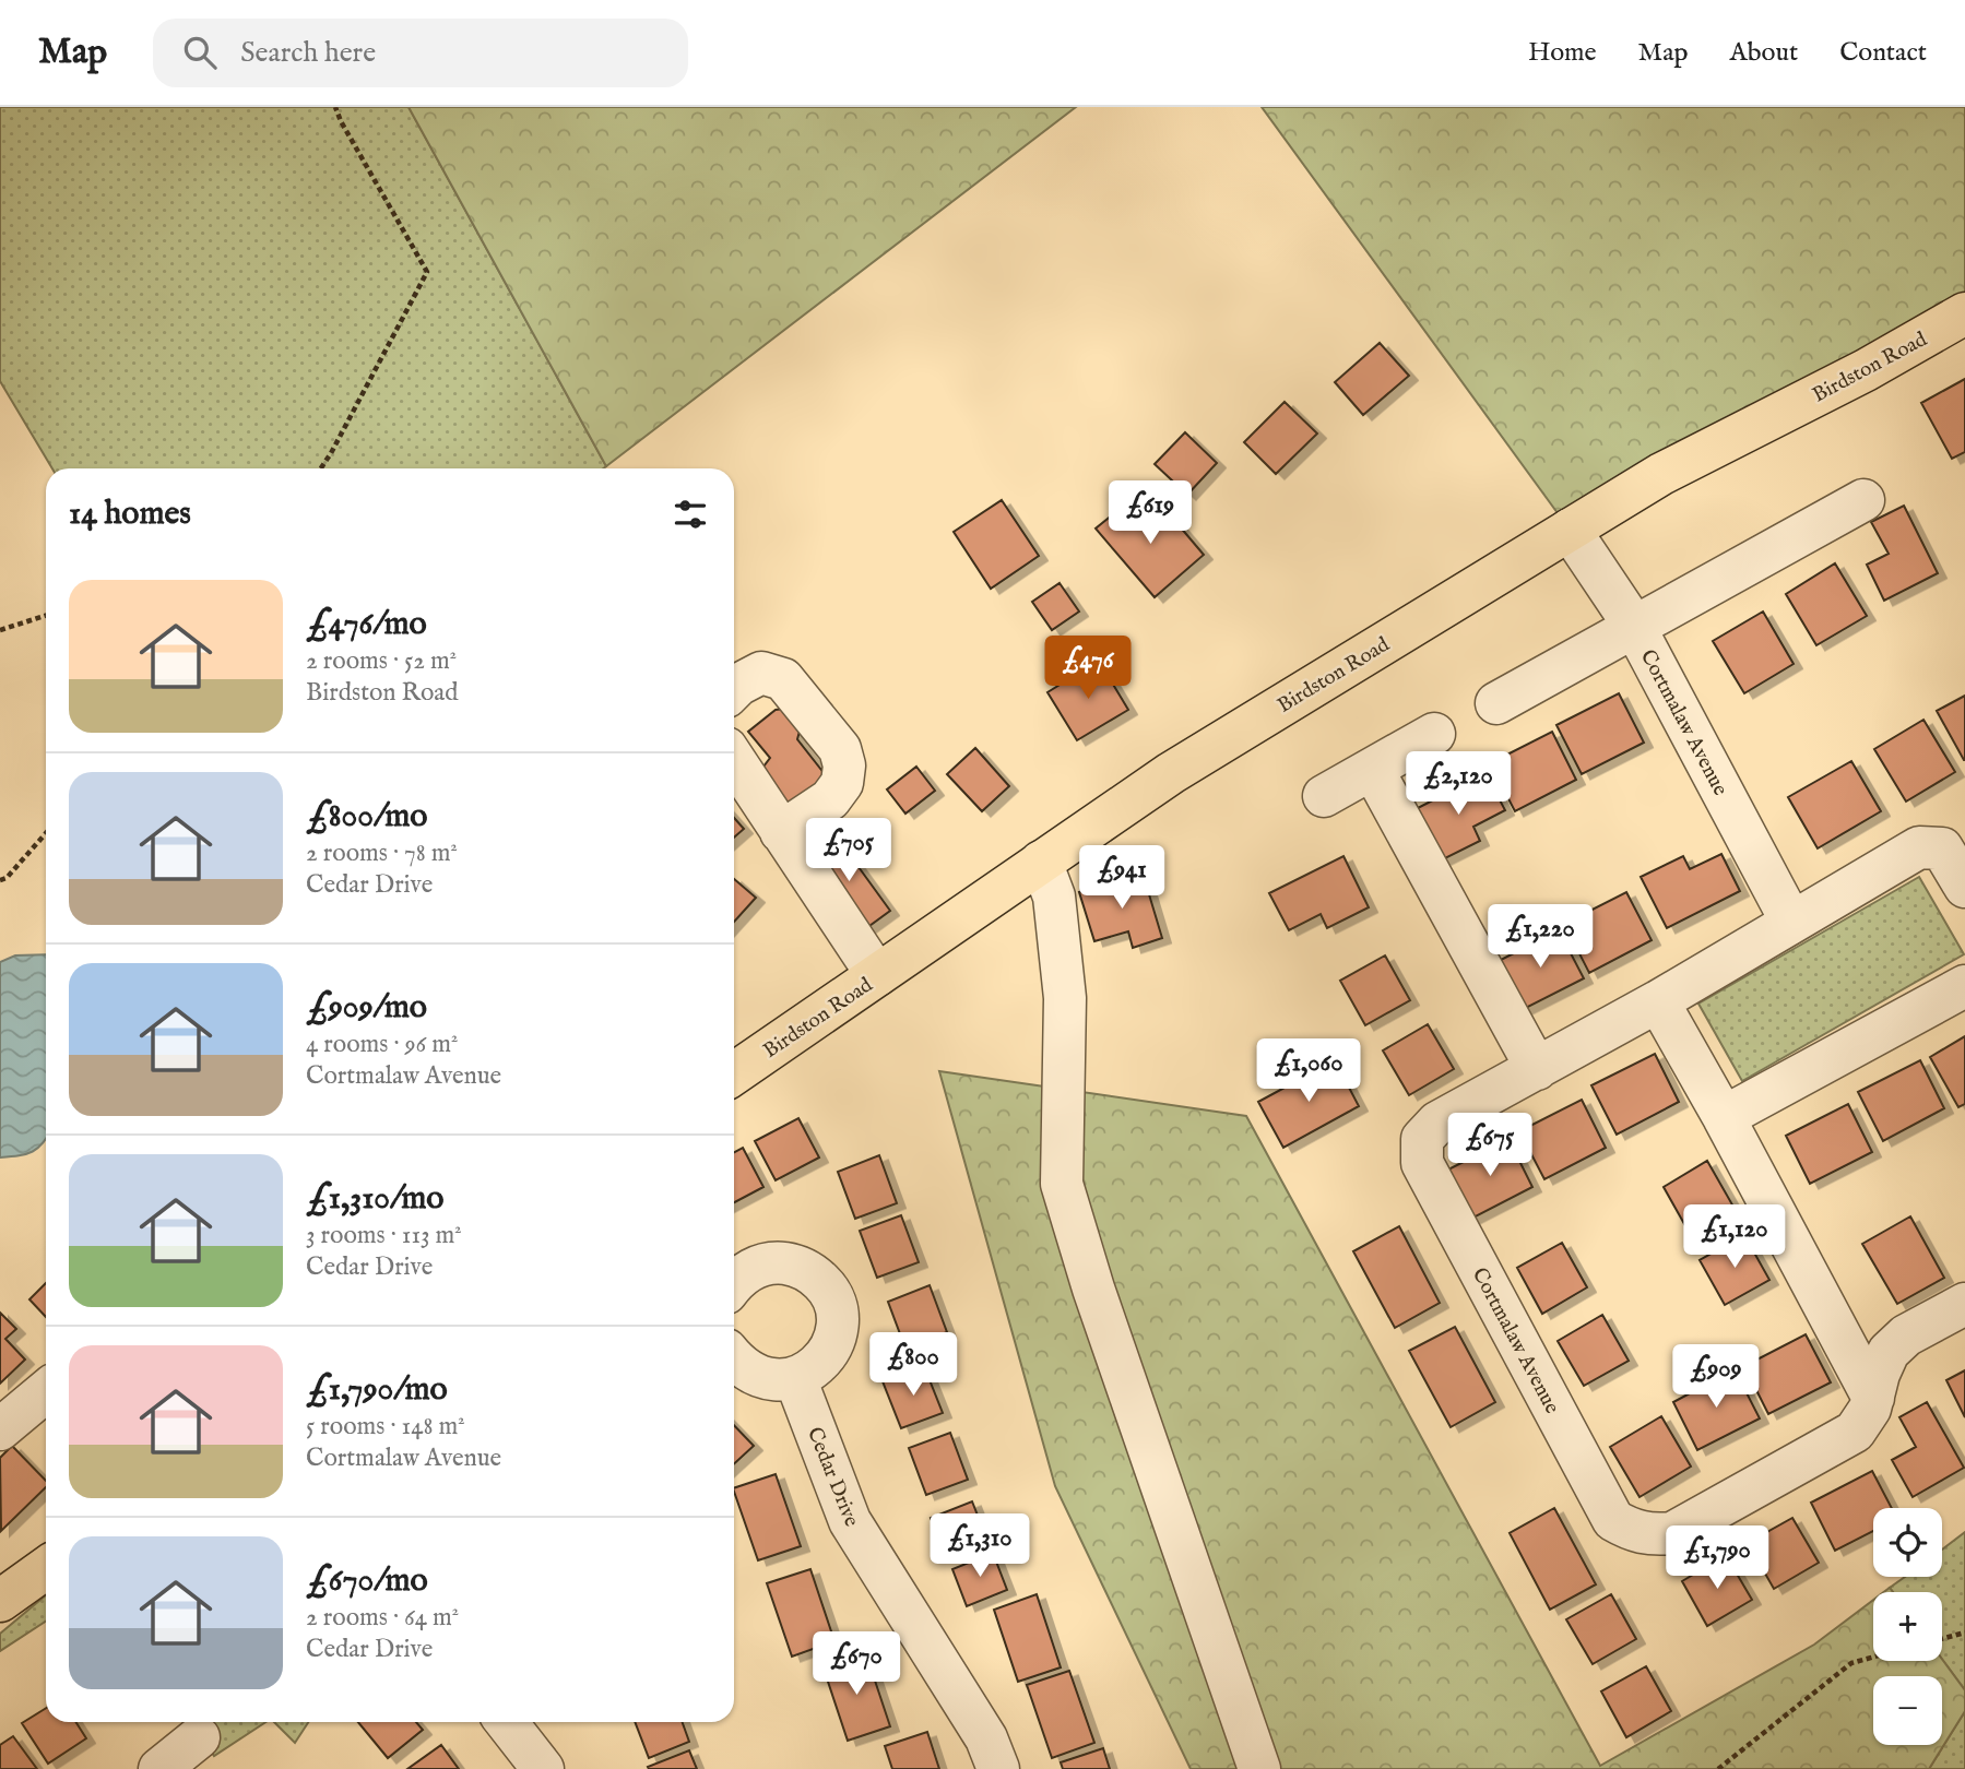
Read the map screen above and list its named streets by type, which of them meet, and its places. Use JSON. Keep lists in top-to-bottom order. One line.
{"streets":{"main road":["Birdston Road"],"street":["Cortmalaw Avenue","Cedar Drive"]},"crossings":[["Birdston Road","Cortmalaw Avenue"]],"page":{"header":"Map","search":"Search here","nav":["Home","Map","About","Contact"],"heading":"14 homes","price":["£619","£476","£2,120","£705","£941","£1,220","£1,060","£675","£1,120","£800","£909","£1,310","£1,790","£670"],"list":[{"name":"£476/mo","note":"2 rooms · 52 m² · Birdston Road"},{"name":"£800/mo","note":"2 rooms · 78 m² · Cedar Drive"},{"name":"£909/mo","note":"4 rooms · 96 m² · Cortmalaw Avenue"},{"name":"£1,310/mo","note":"3 rooms · 113 m² · Cedar Drive"},{"name":"£1,790/mo","note":"5 rooms · 148 m² · Cortmalaw Avenue"},{"name":"£670/mo","note":"2 rooms · 64 m² · Cedar Drive"}],"map_buttons":["+","−"]}}
